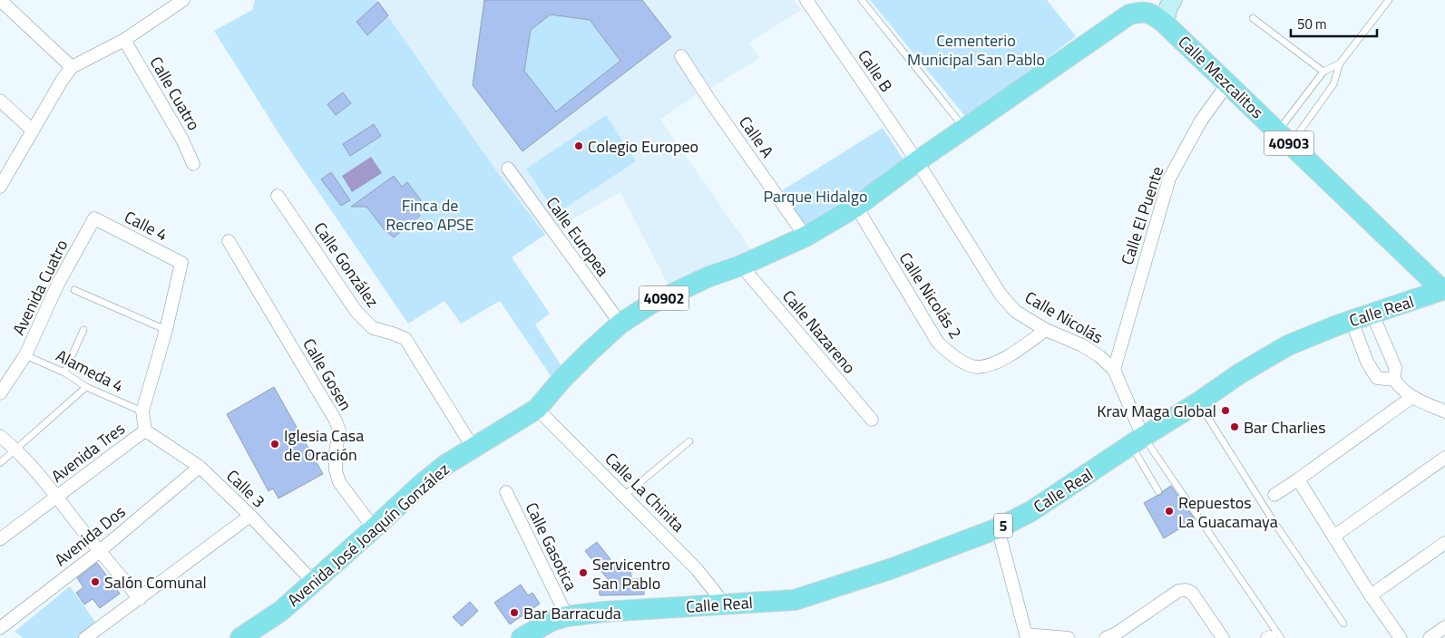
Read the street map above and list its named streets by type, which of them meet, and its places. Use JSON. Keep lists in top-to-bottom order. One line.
{"streets":{"main road":["Calle Mezcalitos","40903","40902","Calle Real","5","Avenida José Joaquín González"],"street":["Calle B","Calle Cuatro","Calle A","Calle El Puente","Calle 4","Calle Europea","Calle González","Avenida Cuatro","Calle Nicolás 2","Calle Nicolás","Calle Nazareno","Calle Gosen","Avenida Tres","Calle 3","Calle La Chinita","Avenida Dos","Calle Gasotica"],"lane":["Alameda 4"]},"crossings":[["Calle B","Calle Nicolás"],["Calle B","Avenida José Joaquín González"],["Calle Mezcalitos","Calle El Puente"],["Calle Mezcalitos","Calle Real"],["Calle Mezcalitos","Avenida José Joaquín González"],["Calle A","Avenida José Joaquín González"],["Calle El Puente","Calle Nicolás"],["Calle 4","Avenida Cuatro"],["Calle 4","Avenida Tres"],["Calle Europea","Avenida José Joaquín González"],["Calle González","Avenida José Joaquín González"],["Avenida Cuatro","Alameda 4"],["Calle Nicolás 2","Calle Nicolás"],["Calle Nicolás 2","Avenida José Joaquín González"],["Calle Real","Calle Nicolás"],["Calle Real","Calle La Chinita"],["Calle Real","Calle Gasotica"],["Calle Nicolás","Avenida José Joaquín González"],["Calle Nazareno","Avenida José Joaquín González"],["Alameda 4","Avenida Tres"],["Calle Gosen","Avenida José Joaquín González"],["Avenida Tres","Calle 3"],["Calle 3","Avenida José Joaquín González"],["Calle 3","Avenida Dos"],["Calle La Chinita","Avenida José Joaquín González"]],"parks":["Cementerio Municipal San Pablo","Parque Hidalgo","Finca de Recreo APSE"],"places":["Colegio Europeo","Krav Maga Global","Bar Charlies","Iglesia Casa de Oración","Repuestos La Guacamaya","Servicentro San Pablo","Salón Comunal","Bar Barracuda"],"scale_bar":"50 m"}
